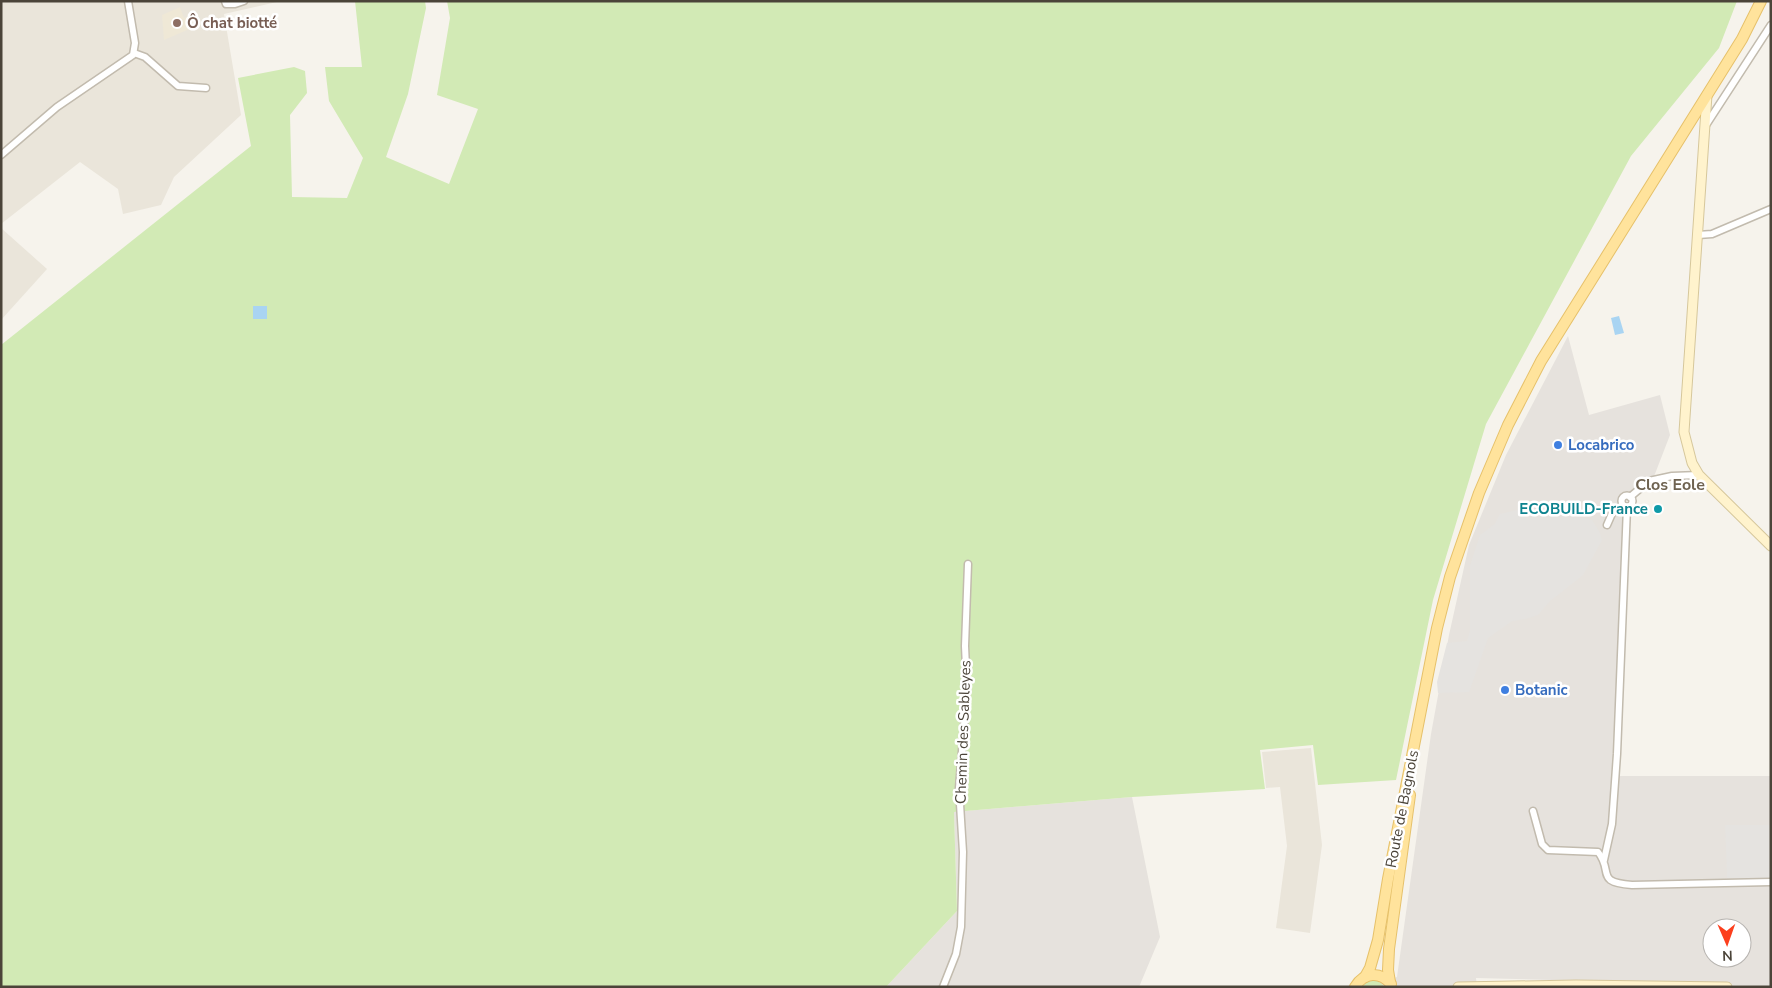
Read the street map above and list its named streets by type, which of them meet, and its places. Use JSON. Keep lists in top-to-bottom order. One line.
{"streets":{"main road":["Route de Bagnols"],"street":["Chemin des Sableyes"]},"districts":["Clos Eole"],"places":["Ô chat biotté","Locabrico","ECOBUILD-France","Botanic"],"north":"bottom"}
